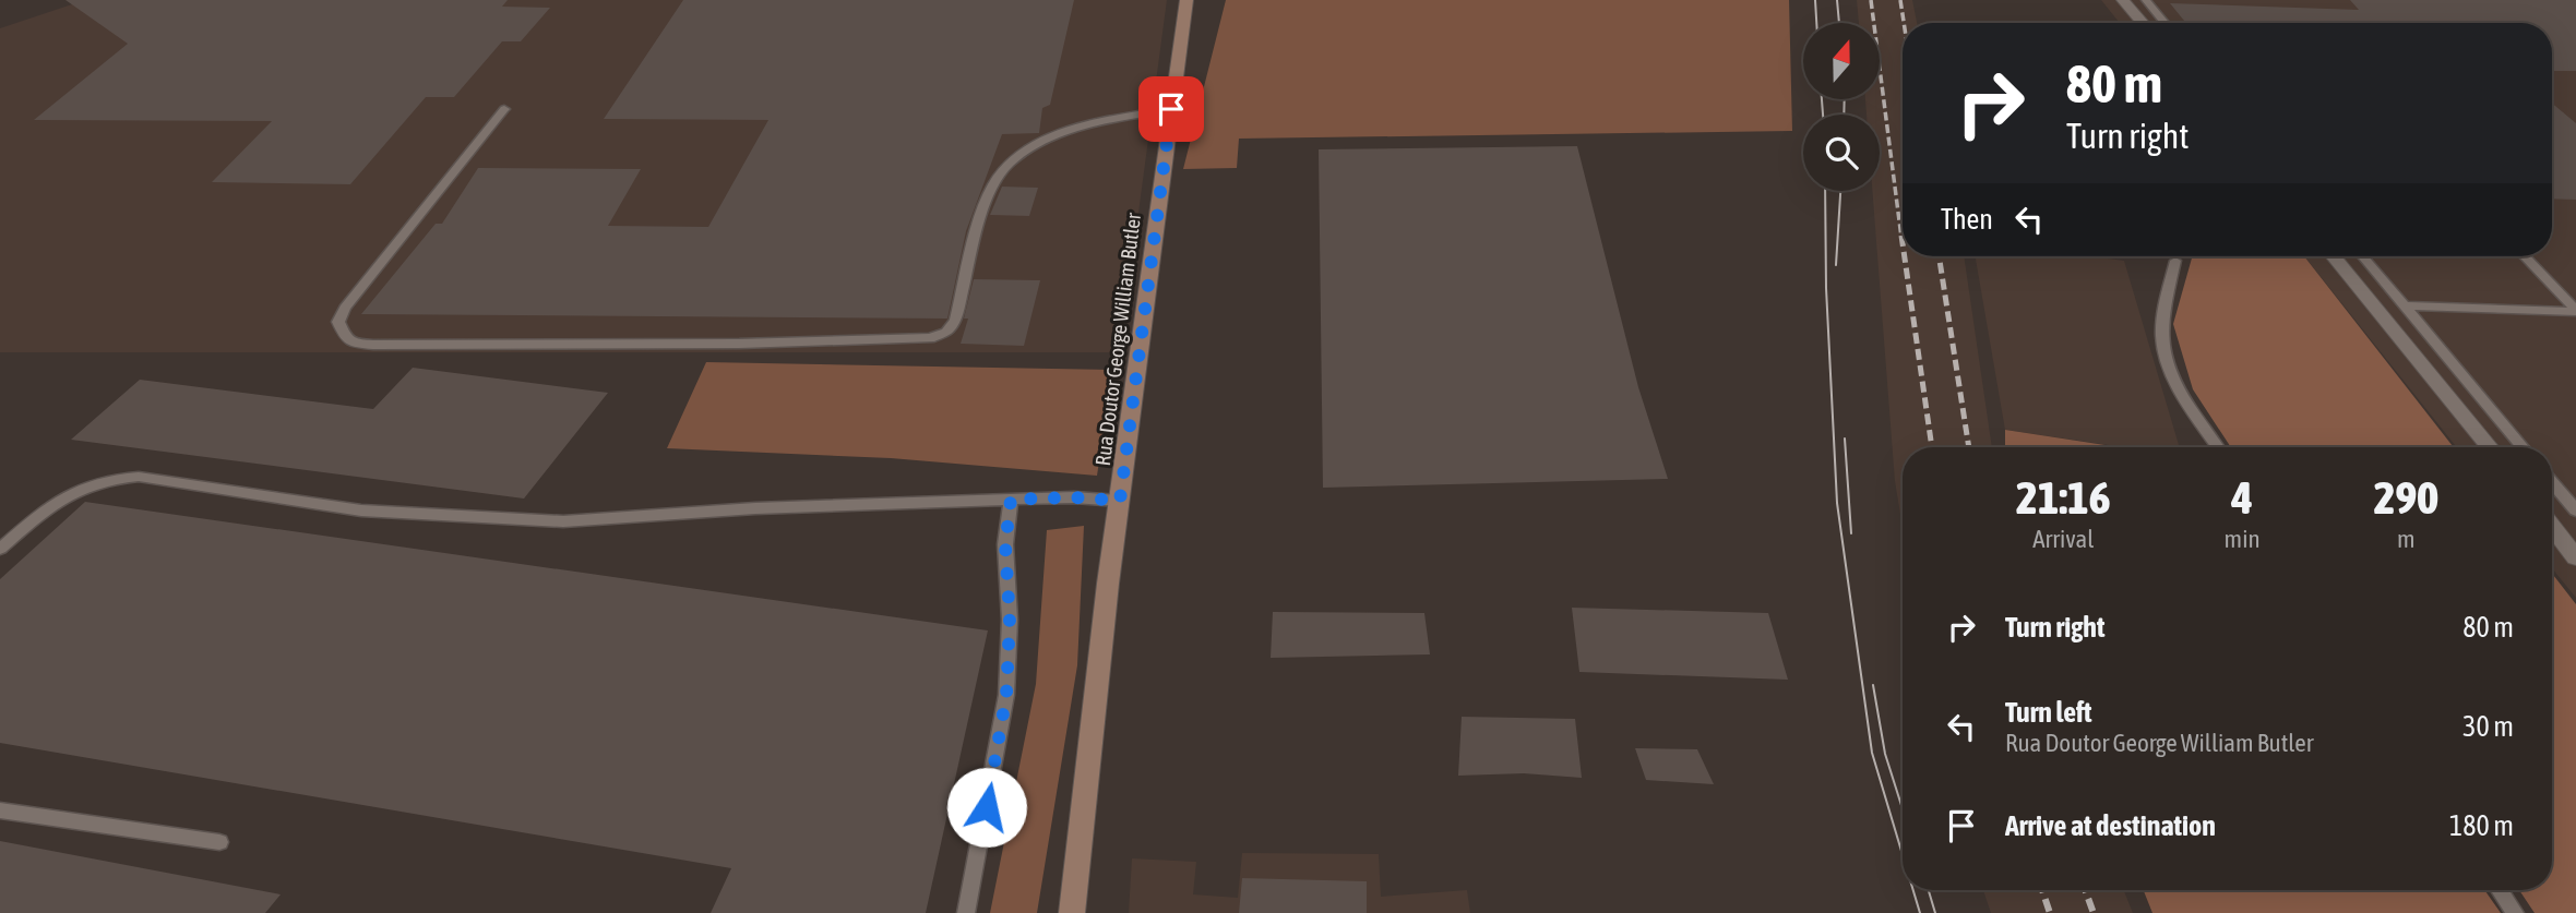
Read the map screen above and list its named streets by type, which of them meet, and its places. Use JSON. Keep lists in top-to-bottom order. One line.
{"streets":{"street":["Rua Doutor George William Butler"]},"north":"top","page":{"turn":["80 m","Turn right"],"then":"Then","eta":["21:16","Arrival","4","min","290","m"],"list":[{"name":"Turn right","value":"80 m"},{"name":"Turn left","note":"Rua Doutor George William Butler","value":"30 m"},{"name":"Arrive at destination","value":"180 m"}]}}
